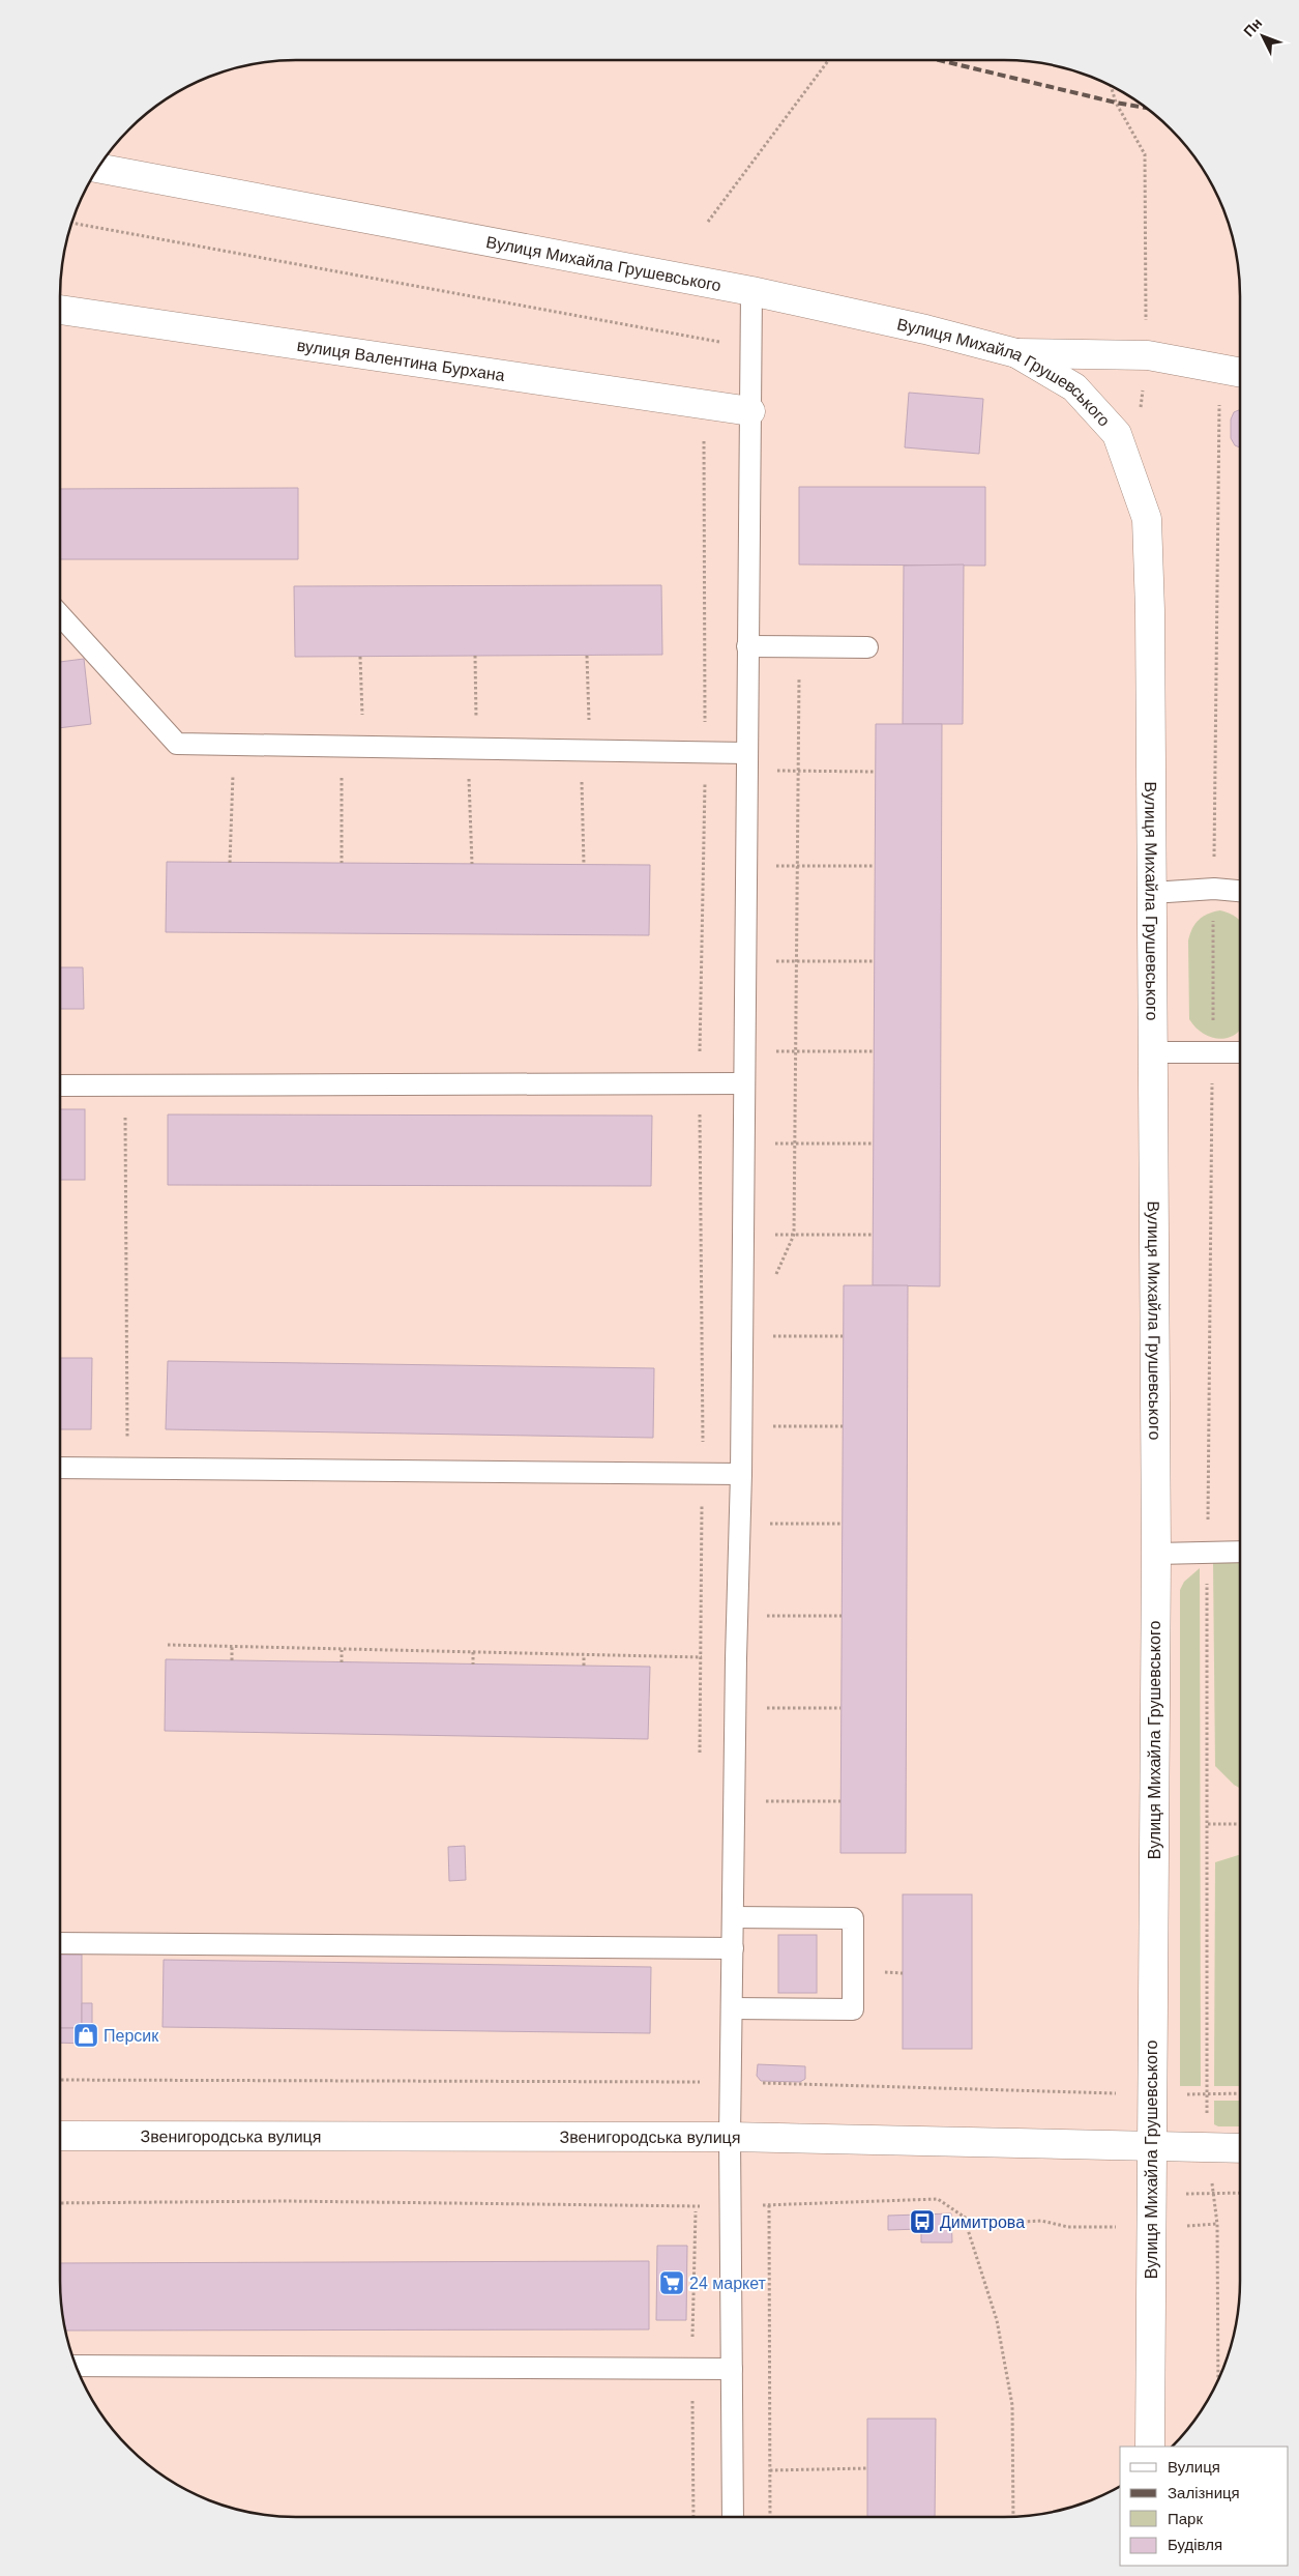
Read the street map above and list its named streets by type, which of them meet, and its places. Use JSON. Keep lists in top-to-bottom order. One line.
{"streets":{"street":["Вулиця Михайла Грушевського","вулиця Валентина Бурхана","Звенигородська вулиця"]},"crossings":[["Вулиця Михайла Грушевського","Звенигородська вулиця"]],"places":{"shop":["Персик"],"bus stop":["Димитрова"],"supermarket":["24 маркет"]},"legend":["Вулиця","Залізниця","Парк","Будівля"],"north":"top left"}
